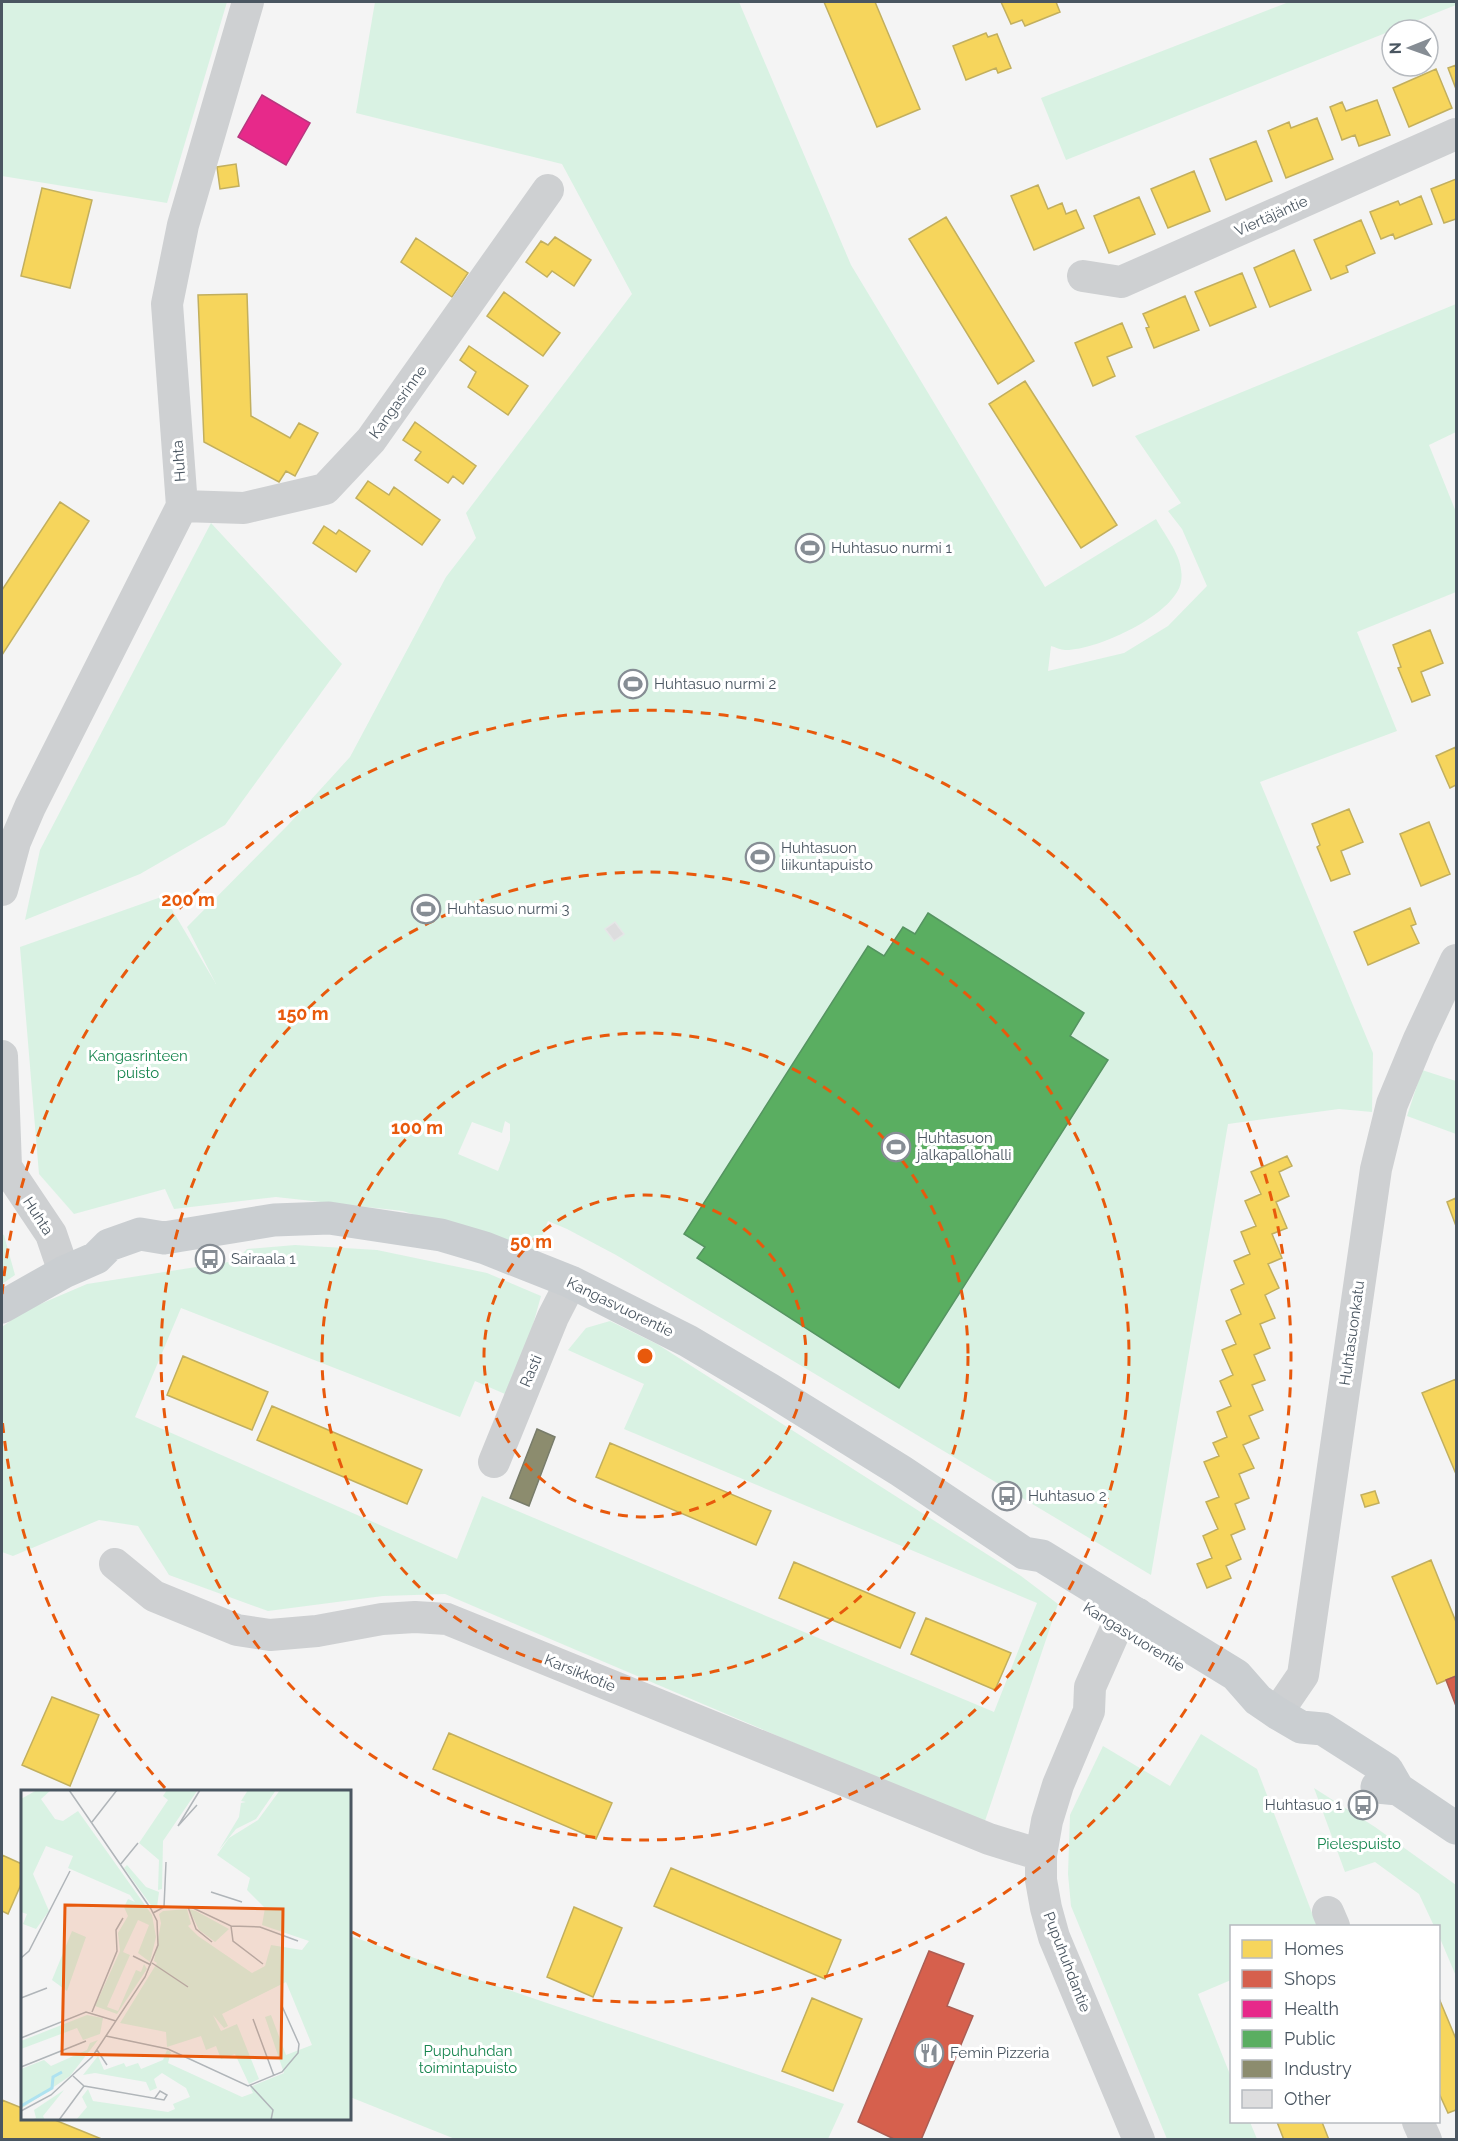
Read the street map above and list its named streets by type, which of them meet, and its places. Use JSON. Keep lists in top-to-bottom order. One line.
{"streets":{"main road":["Kangasvuorentie"],"street":["Viertäjäntie","Kangasrinne","Huhta","Huhtasuonkatu","Rasti","Karsikkotie","Pupuhuhdantie"]},"crossings":[["Kangasrinne","Huhta"],["Huhta","Kangasvuorentie"],["Kangasvuorentie","Huhtasuonkatu"],["Kangasvuorentie","Rasti"],["Kangasvuorentie","Pupuhuhdantie"],["Karsikkotie","Pupuhuhdantie"]],"parks":["Kangasrinteen puisto","Pielespuisto","Pupuhuhdan toimintapuisto"],"places":{"sports":["Huhtasuo nurmi 1","Huhtasuo nurmi 2","Huhtasuon liikuntapuisto","Huhtasuo nurmi 3","Huhtasuon jalkapallohalli"],"bus stop":["Sairaala 1","Huhtasuo 2","Huhtasuo 1"],"restaurant":["Femin Pizzeria"]},"legend":["Homes","Shops","Health","Public","Industry","Other"],"north":"left","rings":["200 m","150 m","100 m","50 m"]}
